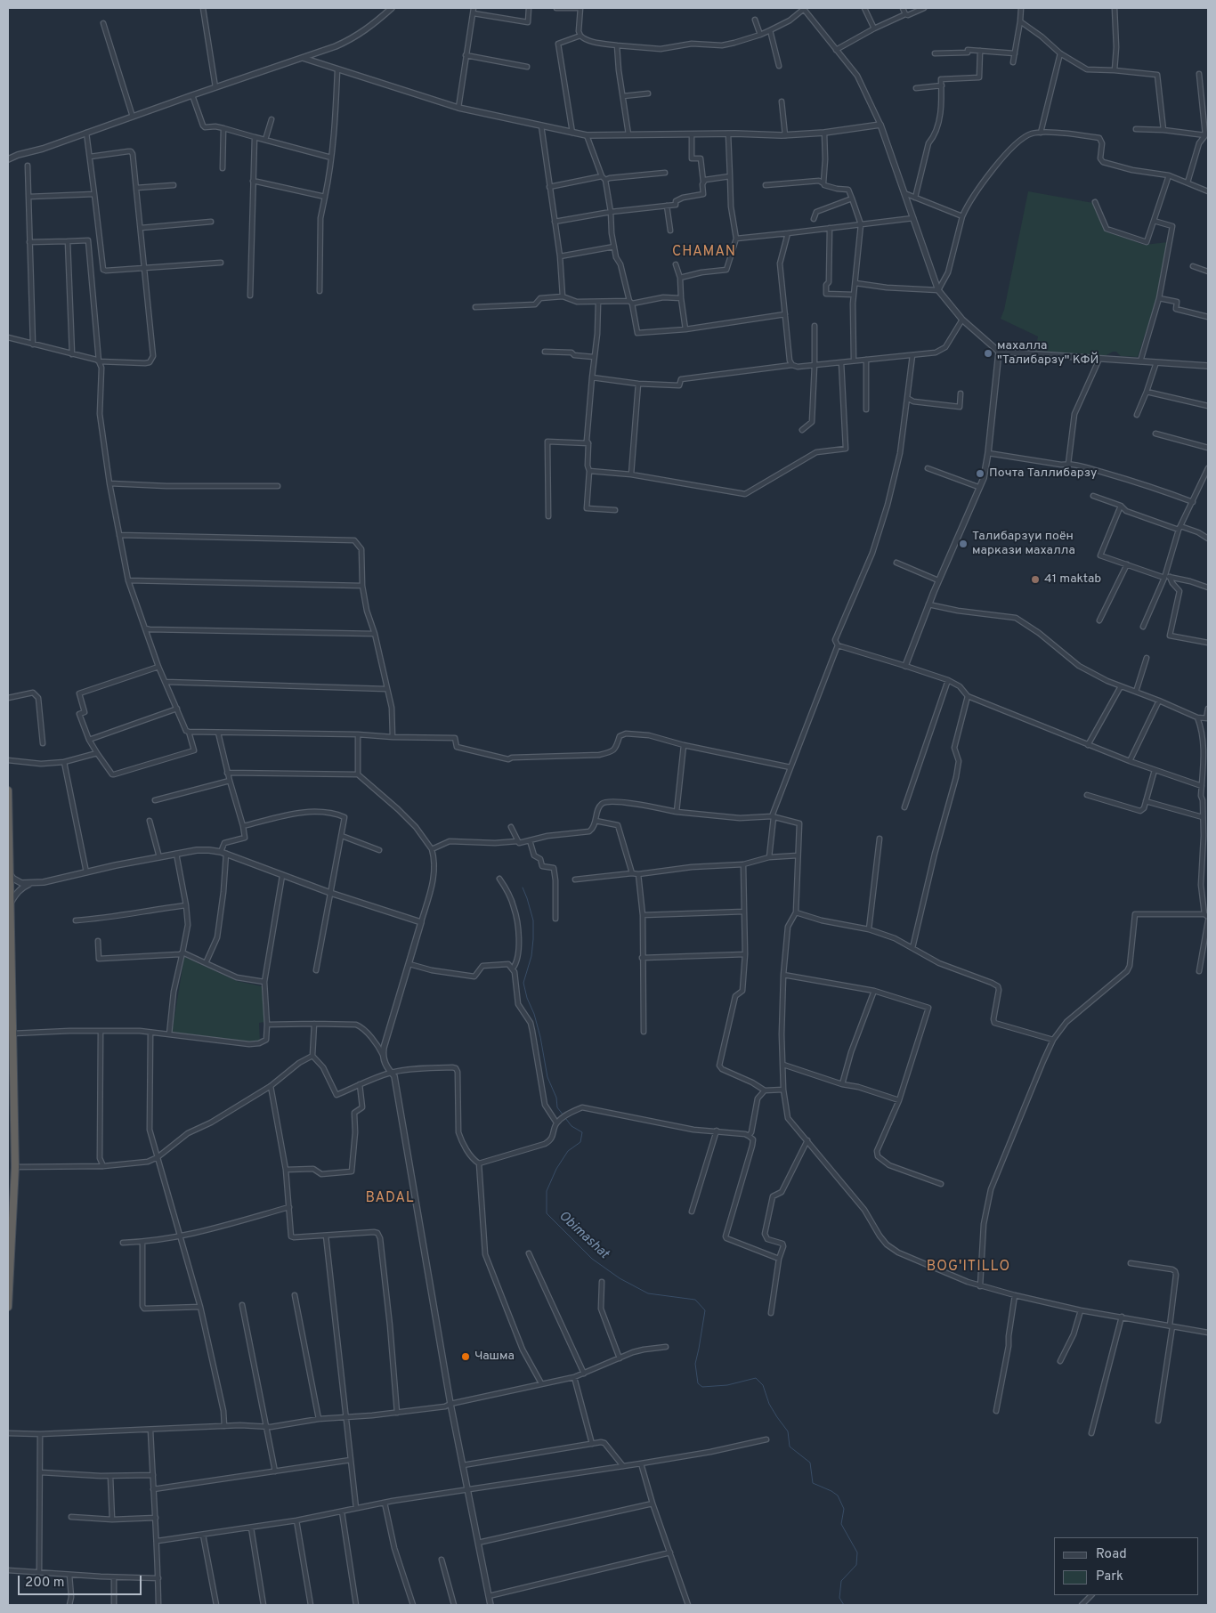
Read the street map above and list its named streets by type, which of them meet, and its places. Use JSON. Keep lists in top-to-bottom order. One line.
{"districts":["CHAMAN","BADAL","BOG'ITILLO"],"water":["Obimashat"],"places":["махалла \"Талибарзу\" КФЙ","Почта Таллибарзу","Талибарзуи поён маркази махалла","41 maktab","Чашма"],"legend":["Road","Park"],"scale_bar":"200 m"}
